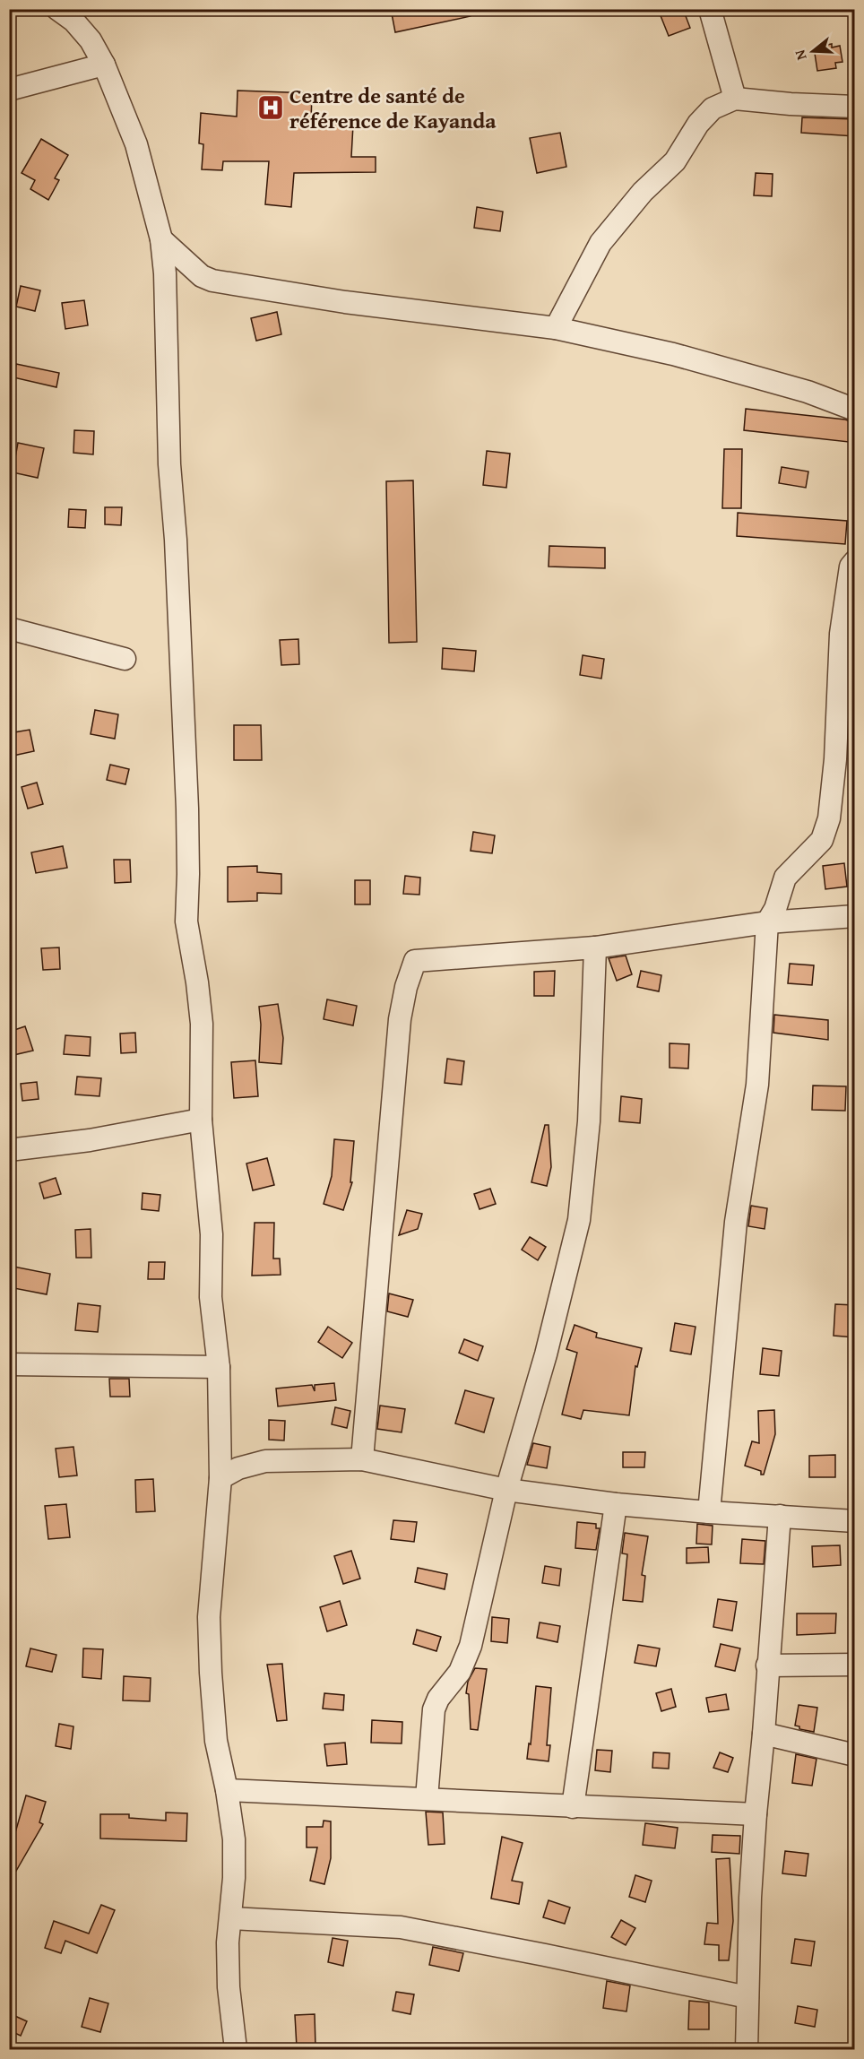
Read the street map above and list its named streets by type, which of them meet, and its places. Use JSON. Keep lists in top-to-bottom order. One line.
{"places":{"hospital":["Centre de santé de référence de Kayanda"]},"north":"left"}
